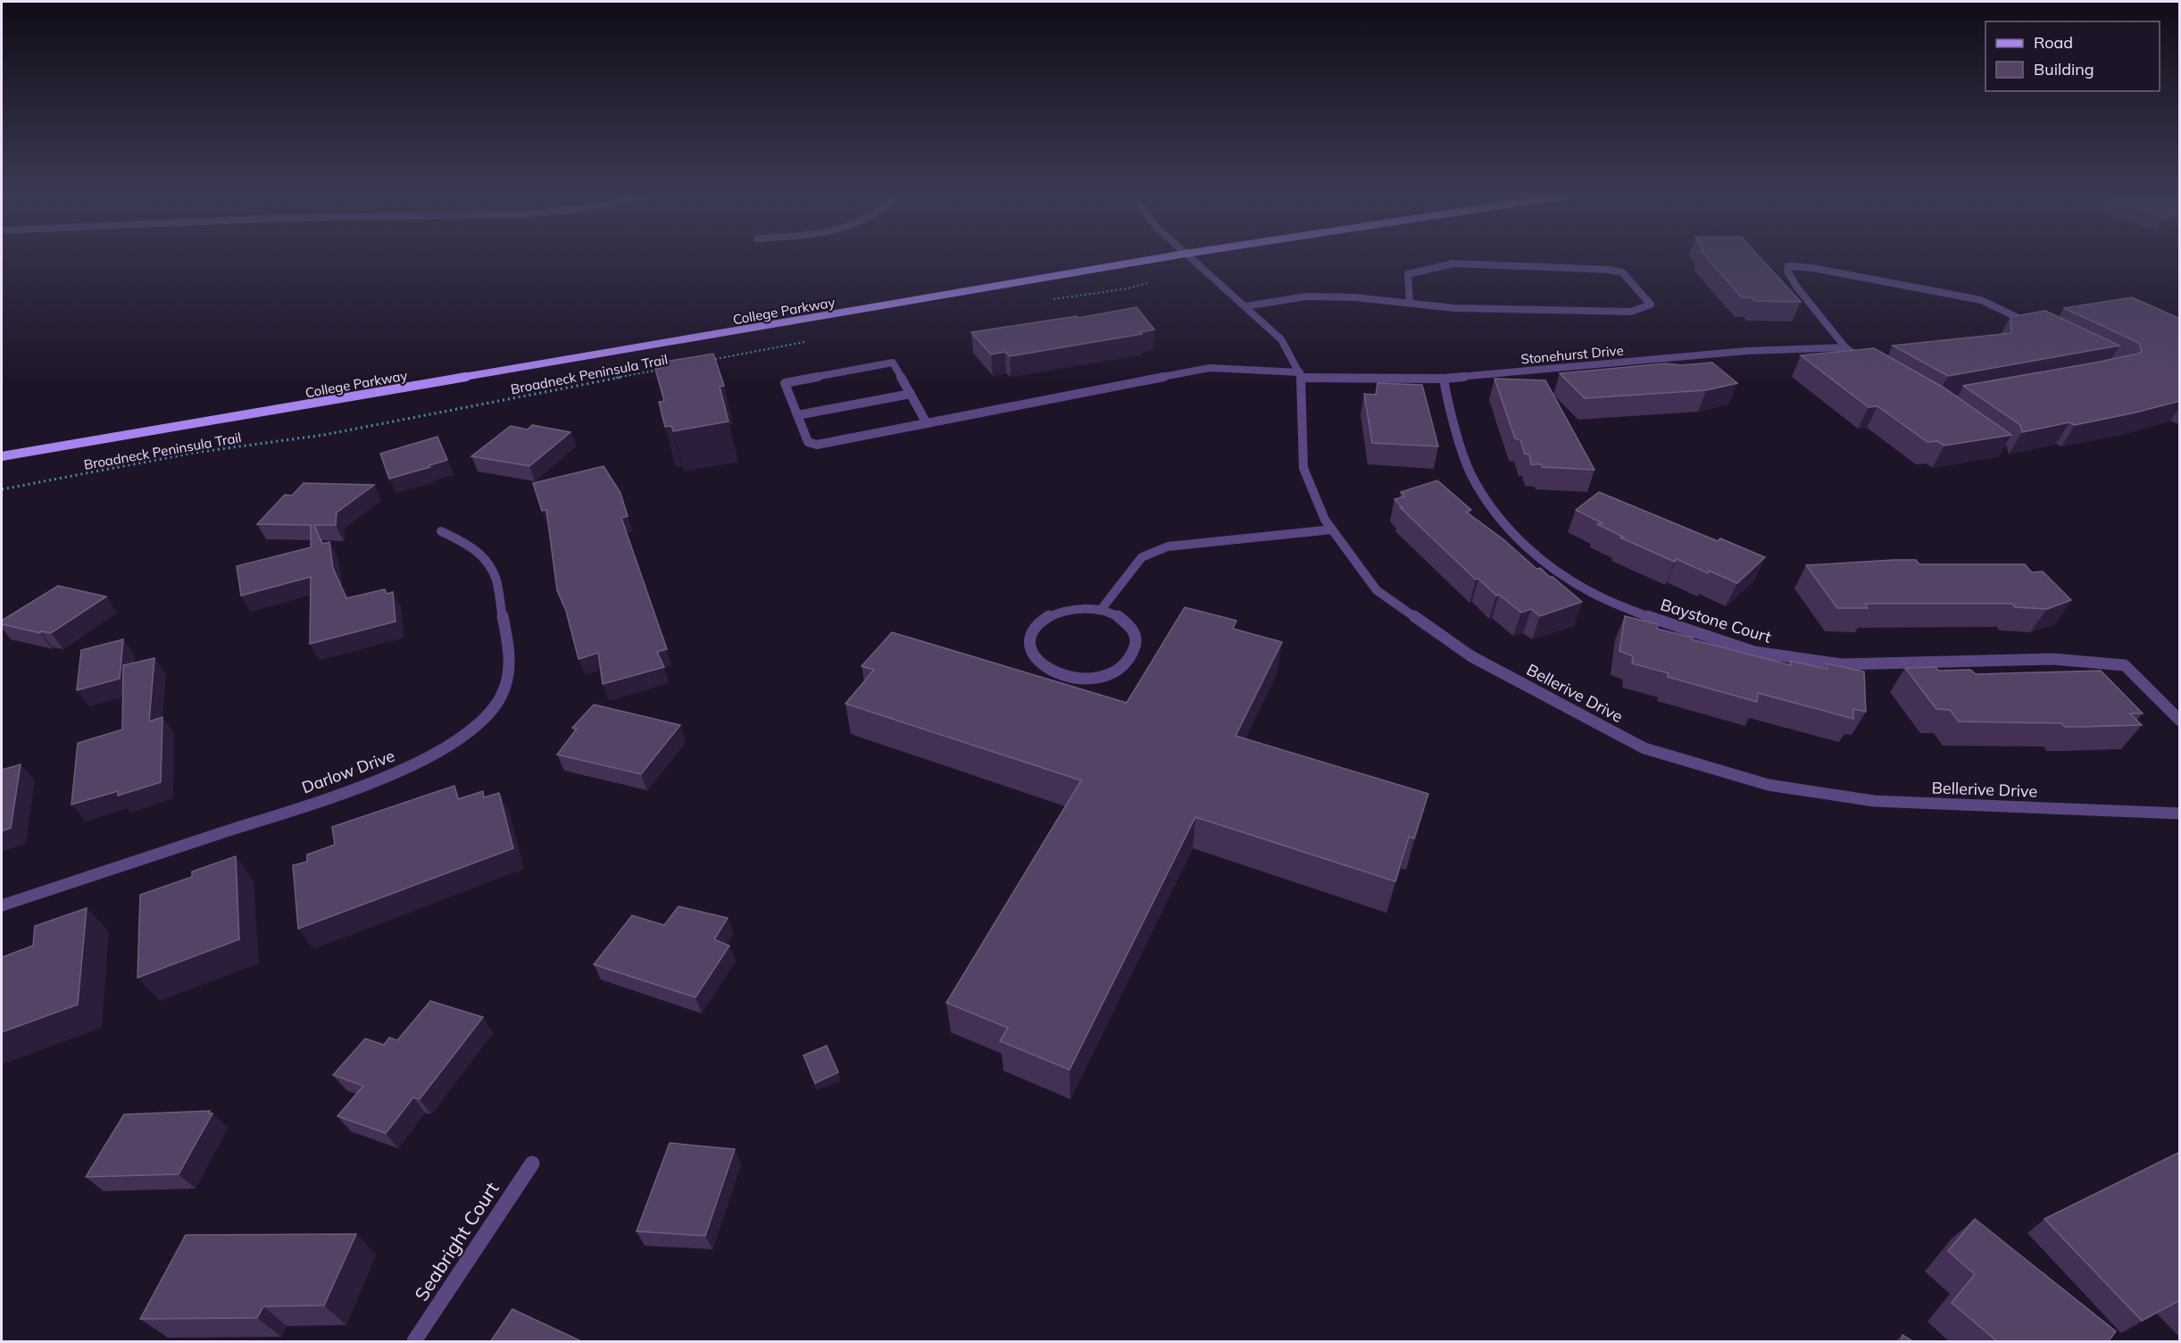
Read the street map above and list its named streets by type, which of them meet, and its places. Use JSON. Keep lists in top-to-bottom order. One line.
{"streets":{"main road":["College Parkway"],"street":["Stonehurst Drive","Baystone Court","Bellerive Drive","Darlow Drive","Seabright Court"],"path":["Broadneck Peninsula Trail"]},"crossings":[["Stonehurst Drive","Baystone Court"],["Stonehurst Drive","Bellerive Drive"]],"legend":["Road","Building"]}
